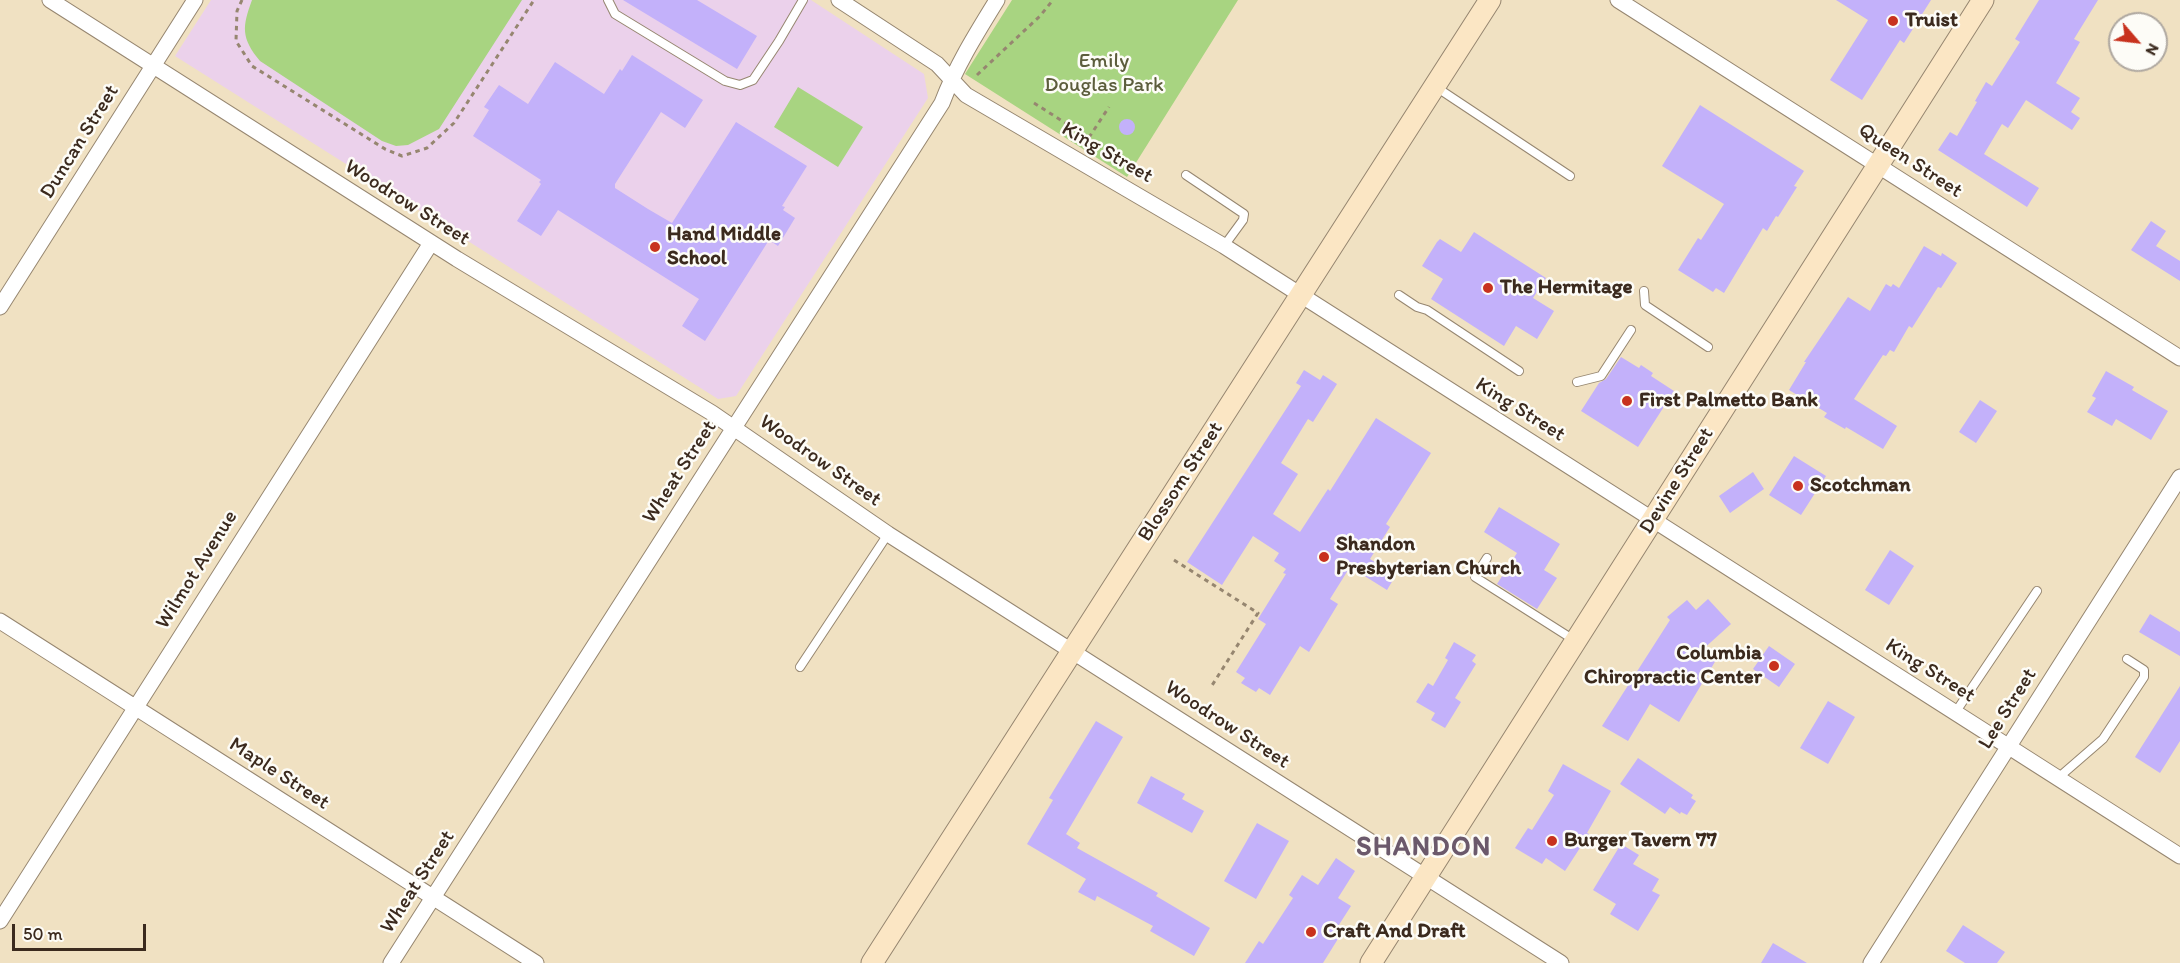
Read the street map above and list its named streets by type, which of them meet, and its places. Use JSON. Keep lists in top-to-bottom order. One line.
{"streets":{"main road":["Devine Street","Blossom Street"],"street":["Duncan Street","King Street","Queen Street","Woodrow Street","Wheat Street","Wilmot Avenue","Lee Street","Maple Street"]},"crossings":[["Duncan Street","Woodrow Street"],["King Street","Wheat Street"],["King Street","Devine Street"],["King Street","Blossom Street"],["King Street","Lee Street"],["Queen Street","Devine Street"],["Woodrow Street","Wheat Street"],["Woodrow Street","Devine Street"],["Woodrow Street","Blossom Street"],["Woodrow Street","Wilmot Avenue"],["Wheat Street","Maple Street"],["Wilmot Avenue","Maple Street"]],"districts":["SHANDON"],"parks":["Emily Douglas Park"],"places":["Truist","Hand Middle School","The Hermitage","First Palmetto Bank","Scotchman","Shandon Presbyterian Church","Columbia Chiropractic Center","Burger Tavern 77","Craft And Draft"],"scale_bar":"50 m","north":"bottom right"}
